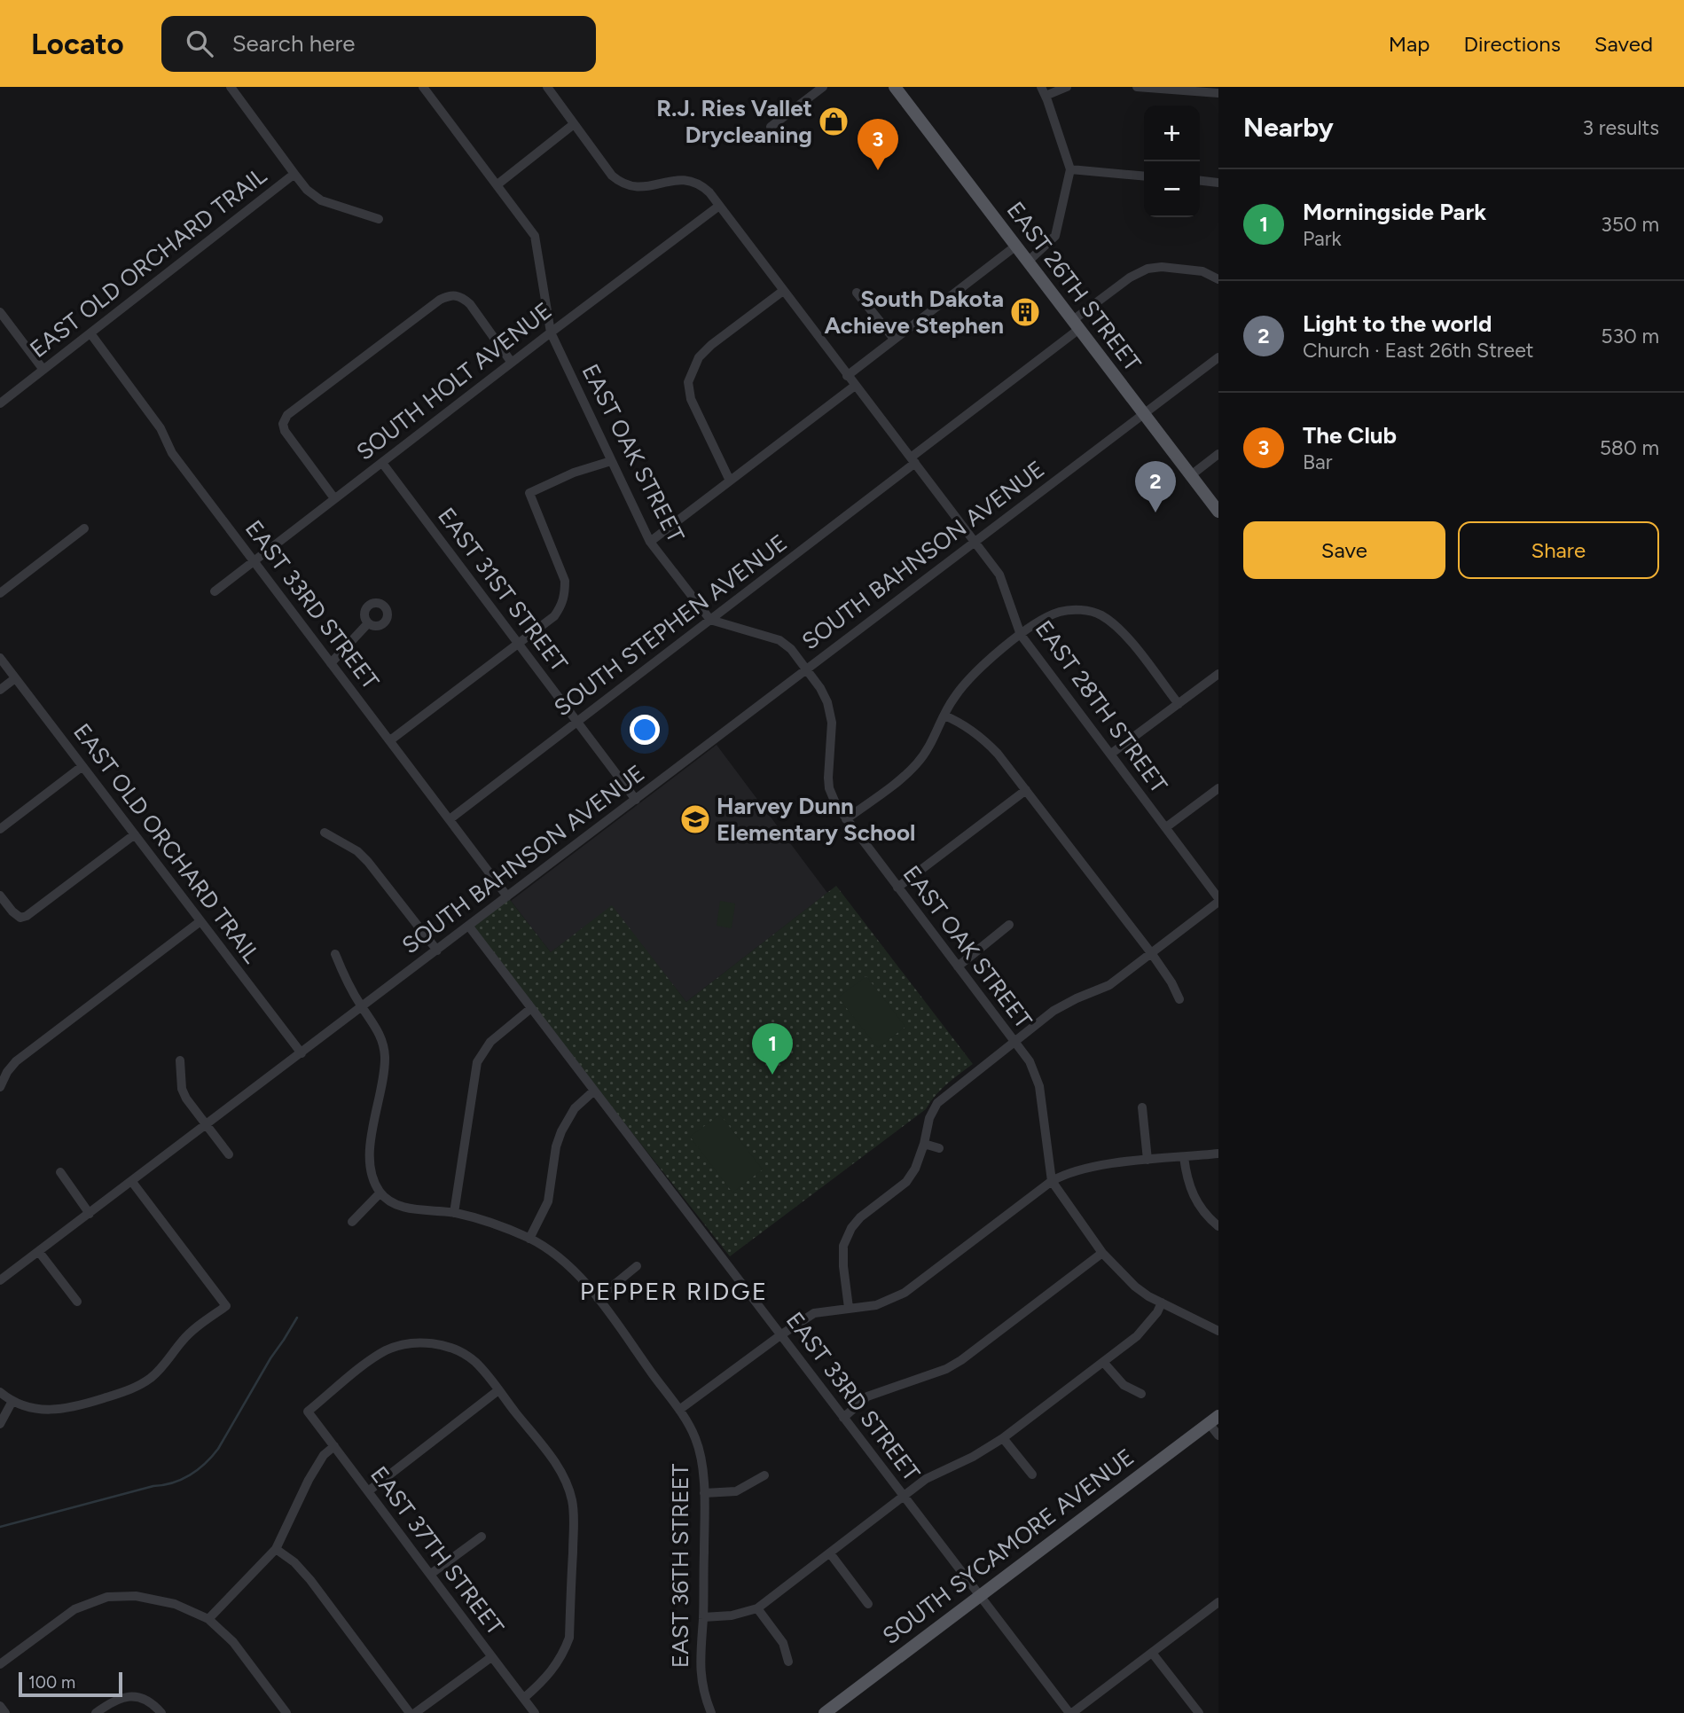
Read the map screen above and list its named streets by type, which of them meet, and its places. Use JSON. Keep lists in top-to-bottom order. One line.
{"streets":{"main road":["EAST 26TH STREET","SOUTH SYCAMORE AVENUE"],"street":["EAST OLD ORCHARD TRAIL","SOUTH HOLT AVENUE","EAST OAK STREET","SOUTH BAHNSON AVENUE","EAST 31ST STREET","EAST 33RD STREET","SOUTH STEPHEN AVENUE","EAST 28TH STREET","EAST 37TH STREET","EAST 36TH STREET"]},"crossings":[["EAST OLD ORCHARD TRAIL","SOUTH BAHNSON AVENUE"],["EAST OLD ORCHARD TRAIL","EAST 33RD STREET"],["EAST 26TH STREET","SOUTH BAHNSON AVENUE"],["EAST 26TH STREET","SOUTH STEPHEN AVENUE"],["SOUTH HOLT AVENUE","EAST OAK STREET"],["SOUTH HOLT AVENUE","EAST 31ST STREET"],["SOUTH HOLT AVENUE","EAST 33RD STREET"],["SOUTH HOLT AVENUE","EAST 28TH STREET"],["EAST OAK STREET","SOUTH BAHNSON AVENUE"],["EAST OAK STREET","SOUTH STEPHEN AVENUE"],["SOUTH BAHNSON AVENUE","EAST 31ST STREET"],["SOUTH BAHNSON AVENUE","EAST 33RD STREET"],["SOUTH BAHNSON AVENUE","EAST 28TH STREET"],["EAST 31ST STREET","SOUTH STEPHEN AVENUE"],["EAST 33RD STREET","SOUTH STEPHEN AVENUE"],["EAST 33RD STREET","SOUTH SYCAMORE AVENUE"],["SOUTH STEPHEN AVENUE","EAST 28TH STREET"]],"districts":["PEPPER RIDGE"],"places":{"shop":["R.J. Ries Vallet Drycleaning"],"building":["South Dakota Achieve Stephen"],"school or university":["Harvey Dunn Elementary School"]},"scale_bar":"100 m","page":{"header":"Locato","search":"Search here","nav":["Map","Directions","Saved"],"heading":["Nearby","3 results"],"map_buttons":["+","−"],"pins":["3","2","1"],"list":[{"mark":"1","name":"Morningside Park","note":"Park","value":"350 m"},{"mark":"2","name":"Light to the world","note":"Church · East 26th Street","value":"530 m"},{"mark":"3","name":"The Club","note":"Bar","value":"580 m"}],"buttons":["Save","Share"],"scale":"100 m"}}
